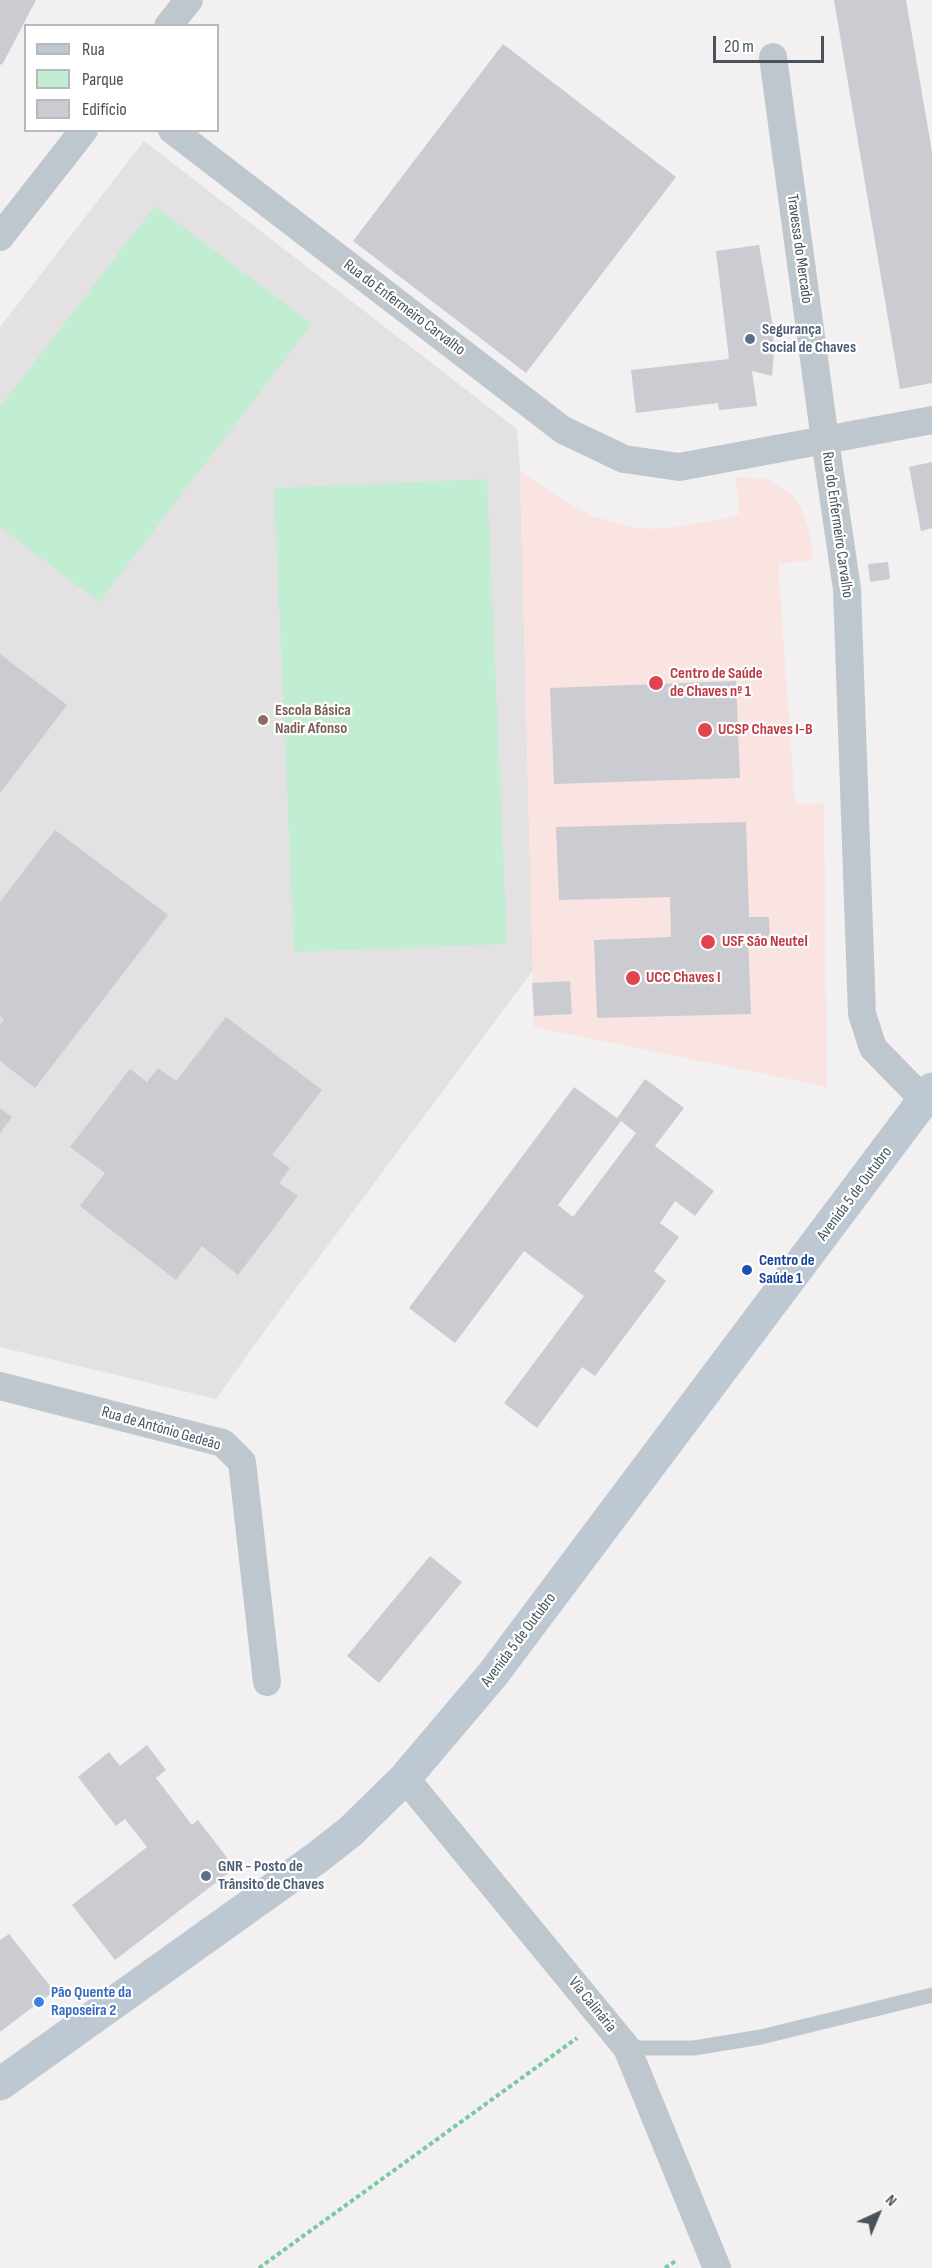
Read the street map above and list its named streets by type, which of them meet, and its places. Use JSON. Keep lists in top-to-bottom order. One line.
{"streets":{"main road":["Avenida 5 de Outubro"],"street":["Travessa do Mercado","Rua do Enfermeiro Carvalho","Rua de António Gedeão","Via Calinária"]},"crossings":[["Travessa do Mercado","Rua do Enfermeiro Carvalho"],["Rua do Enfermeiro Carvalho","Avenida 5 de Outubro"],["Avenida 5 de Outubro","Via Calinária"]],"places":["Segurança Social de Chaves","Centro de Saúde de Chaves nº 1","Escola Básica Nadir Afonso","UCSP Chaves I-B","USF São Neutel","UCC Chaves I","Centro de Saúde 1","GNR - Posto de Trânsito de Chaves","Pão Quente da Raposeira 2"],"legend":["Rua","Parque","Edifício"],"scale_bar":"20 m","north":"top right"}
